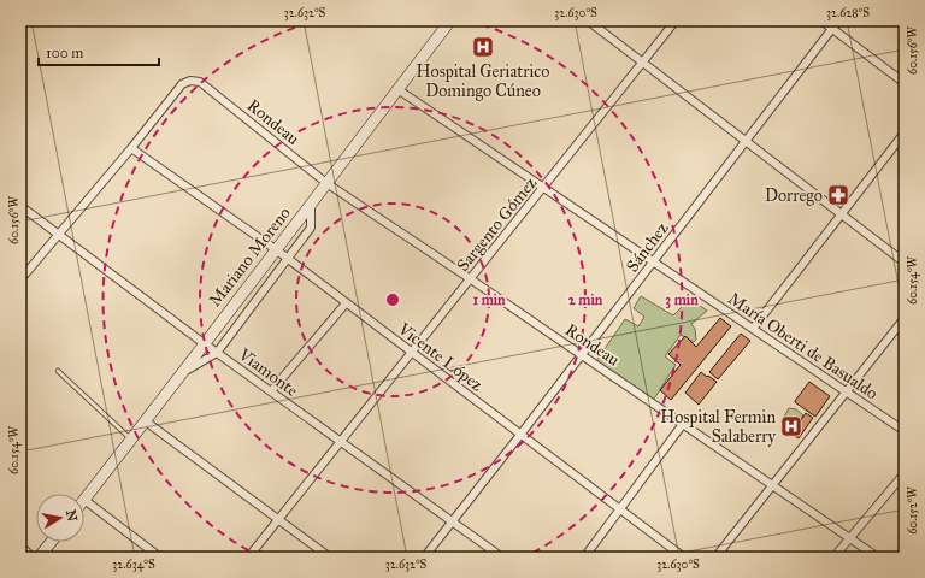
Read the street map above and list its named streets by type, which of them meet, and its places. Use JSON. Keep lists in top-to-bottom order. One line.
{"streets":{"main road":["Mariano Moreno"],"street":["Rondeau","Sargento Gómez","Sánchez","María Oberti de Basualdo","Vicente López","Viamonte"]},"crossings":[["Rondeau","Sargento Gómez"],["Rondeau","Sánchez"],["Rondeau","Mariano Moreno"],["Rondeau","Vicente López"],["Sargento Gómez","María Oberti de Basualdo"],["Sargento Gómez","Vicente López"],["Sargento Gómez","Viamonte"],["Sánchez","María Oberti de Basualdo"],["Sánchez","Vicente López"],["Sánchez","Viamonte"],["Mariano Moreno","María Oberti de Basualdo"],["Mariano Moreno","Vicente López"],["Mariano Moreno","Viamonte"]],"places":{"hospital":["Hospital Geriatrico Domingo Cúneo","Hospital Fermin Salaberry"],"pharmacy":["Dorrego"]},"scale_bar":"100 m","north":"right","coordinates":["32.632°S","32.630°S","32.628°S","60.156°W","60.154°W","60.152°W","32.634°S"],"rings":["1 min","2 min","3 min"]}
